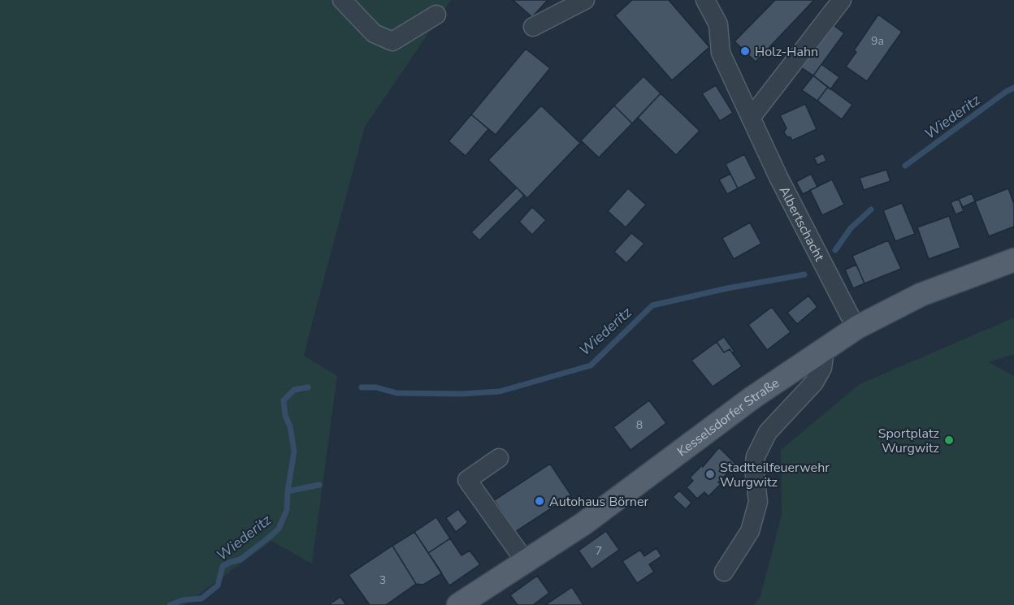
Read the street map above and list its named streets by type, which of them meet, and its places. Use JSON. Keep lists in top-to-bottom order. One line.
{"streets":{"main road":["Kesselsdorfer Straße"],"street":["Albertschacht"]},"crossings":[["Albertschacht","Kesselsdorfer Straße"]],"water":["Wiederitz"],"places":["Holz-Hahn","Sportplatz Wurgwitz","Stadtteilfeuerwehr Wurgwitz","Autohaus Börner"],"house_numbers":["9a","8","7","3"]}
